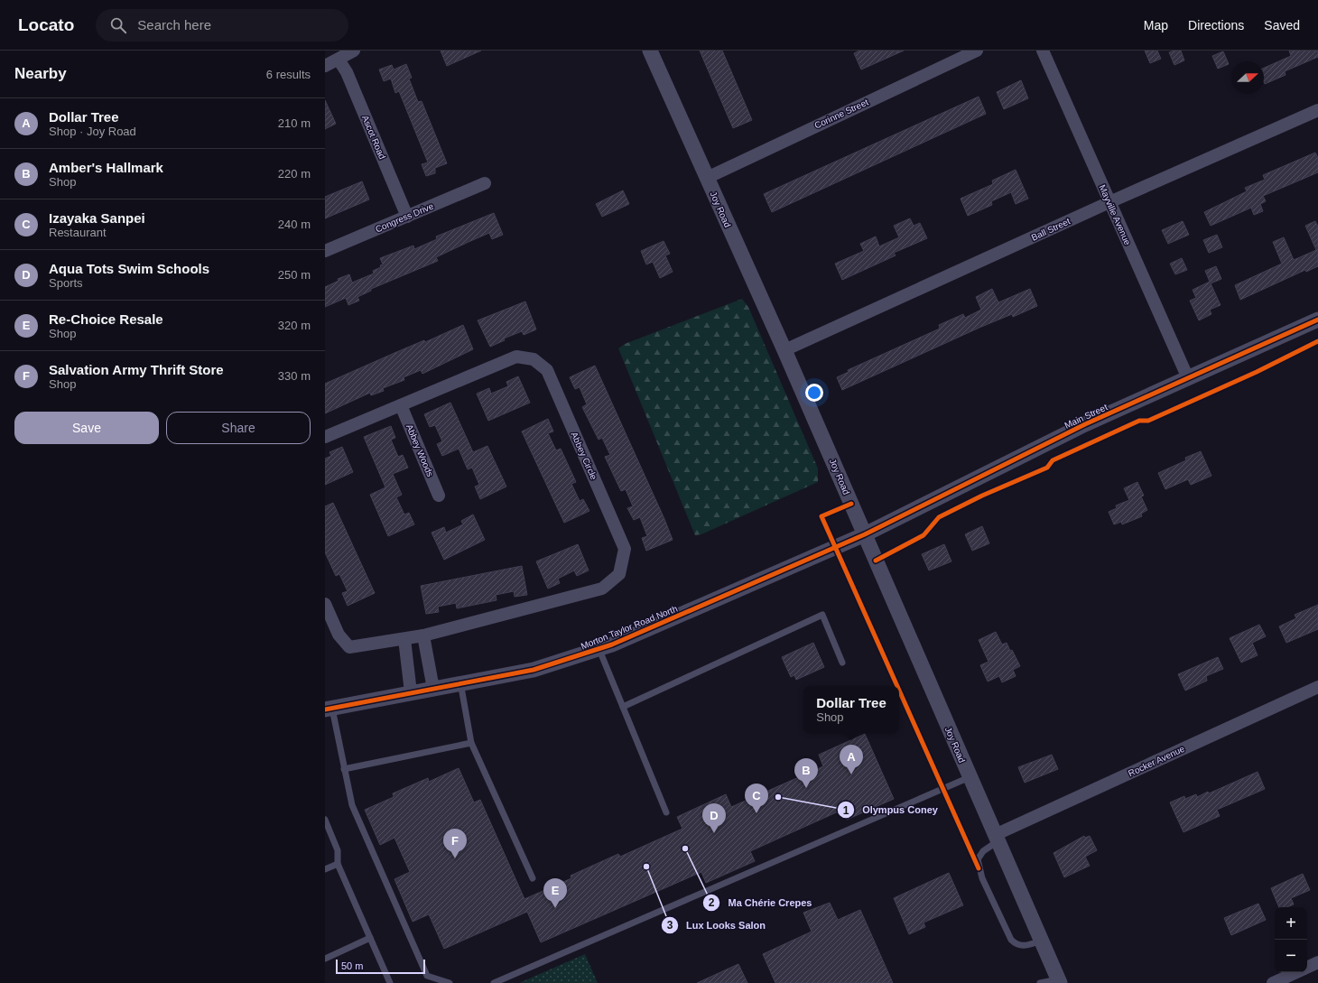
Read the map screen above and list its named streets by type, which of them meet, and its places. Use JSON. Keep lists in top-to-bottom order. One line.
{"streets":{"street":["Corinne Street","Ascot Road","Joy Road","Mayville Avenue","Congress Drive","Ball Street","Main Street","Abbey Woods","Abbey Circle","Morton Taylor Road North","Rocker Avenue"]},"crossings":[["Corinne Street","Joy Road"],["Ascot Road","Congress Drive"],["Joy Road","Ball Street"],["Joy Road","Main Street"],["Joy Road","Morton Taylor Road North"],["Joy Road","Rocker Avenue"],["Mayville Avenue","Ball Street"],["Mayville Avenue","Main Street"],["Main Street","Morton Taylor Road North"],["Abbey Woods","Abbey Circle"]],"places":["Olympus Coney","Ma Chérie Crepes","Lux Looks Salon"],"scale_bar":"50 m","north":"right","page":{"header":"Locato","search":"Search here","nav":["Map","Directions","Saved"],"heading":["Nearby","6 results"],"list":[{"mark":"A","name":"Dollar Tree","note":"Shop · Joy Road","value":"210 m"},{"mark":"B","name":"Amber's Hallmark","note":"Shop","value":"220 m"},{"mark":"C","name":"Izayaka Sanpei","note":"Restaurant","value":"240 m"},{"mark":"D","name":"Aqua Tots Swim Schools","note":"Sports","value":"250 m"},{"mark":"E","name":"Re-Choice Resale","note":"Shop","value":"320 m"},{"mark":"F","name":"Salvation Army Thrift Store","note":"Shop","value":"330 m"}],"buttons":["Save","Share"],"popup":["Dollar Tree","Shop"],"pins":["A","B","C","D","F","E"],"map_buttons":["+","−"],"scale":"50 m"}}
